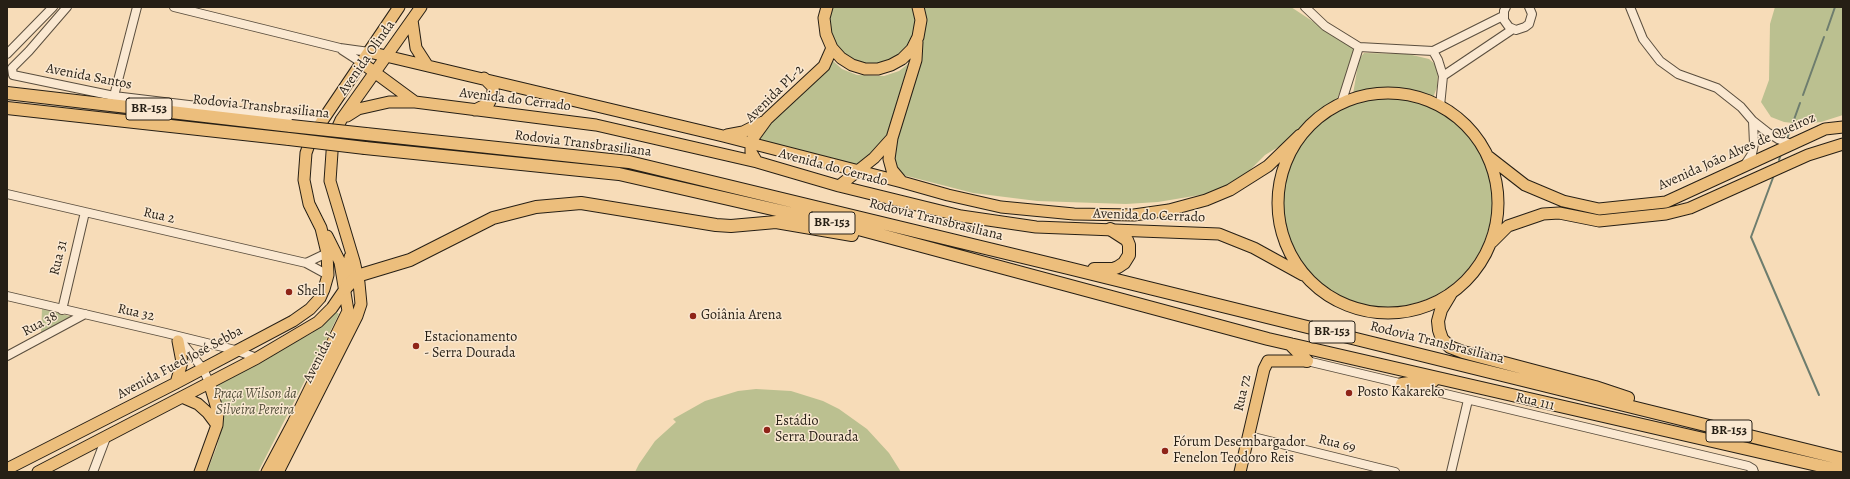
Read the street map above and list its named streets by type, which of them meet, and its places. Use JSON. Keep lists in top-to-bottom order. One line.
{"streets":{"highway":["Rodovia Transbrasiliana","BR-153"],"main road":["Avenida Olinda","Avenida PL-2","Avenida do Cerrado","Avenida João Alves de Queiroz","Avenida L","Avenida Fued José Sebba","Rua 72"],"street":["Avenida Santos","Rua 2","Rua 31","Rua 32","Rua 38","Rua 111","Rua 69"]},"crossings":[["Avenida Olinda","Avenida Santos"],["Avenida Olinda","Avenida do Cerrado"],["Avenida Olinda","Avenida L"],["Avenida Olinda","Avenida Fued José Sebba"],["Avenida PL-2","Avenida do Cerrado"],["Avenida do Cerrado","Avenida João Alves de Queiroz"],["Rua 2","Rua 31"],["Rua 2","Avenida Fued José Sebba"],["Rua 31","Rua 32"],["Rua 32","Rua 38"],["Rua 32","Avenida Fued José Sebba"],["Rua 72","Rua 111"],["Rua 72","Rua 69"]],"parks":["Praça Wilson da Silveira Pereira"],"places":["Shell","Goiânia Arena","Estacionamento - Serra Dourada","Posto Kakareko","Estádio Serra Dourada","Fórum Desembargador Fenelon Teodoro Reis"]}
